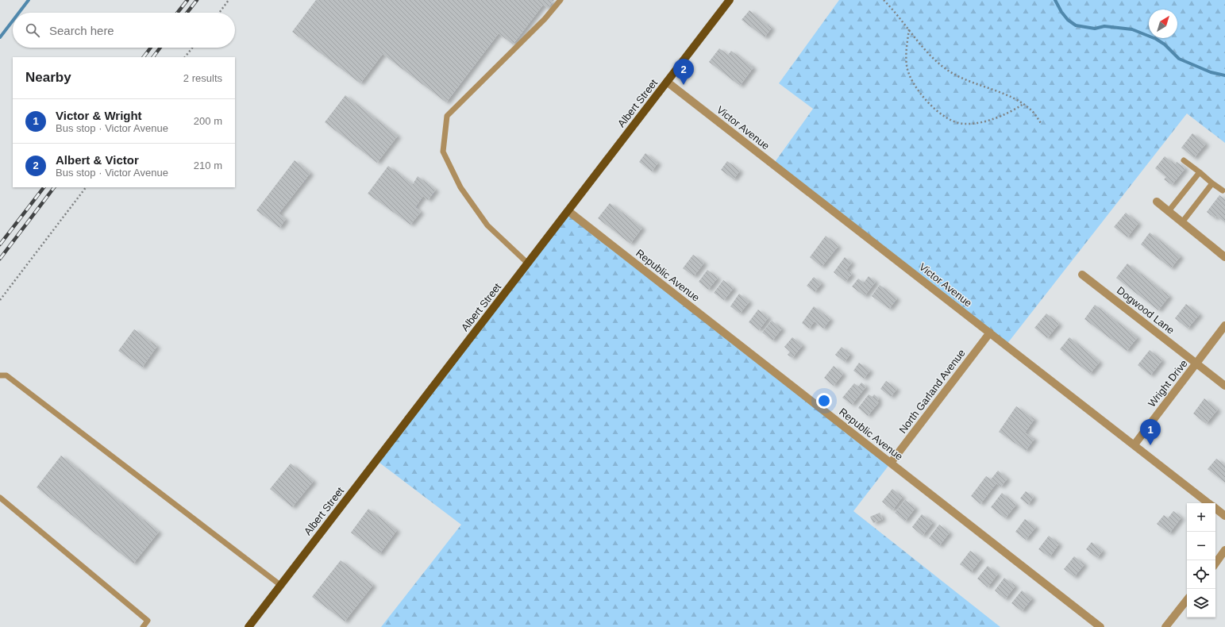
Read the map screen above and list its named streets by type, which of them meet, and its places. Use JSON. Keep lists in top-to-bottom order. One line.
{"streets":{"main road":["Albert Street"],"street":["Victor Avenue","Republic Avenue","Dogwood Lane","Wright Drive","North Garland Avenue"]},"crossings":[["Albert Street","Victor Avenue"],["Albert Street","Republic Avenue"],["Victor Avenue","Wright Drive"],["Victor Avenue","North Garland Avenue"],["Republic Avenue","North Garland Avenue"],["Dogwood Lane","Wright Drive"]],"north":"top right","page":{"search":"Search here","heading":["Nearby","2 results"],"pins":["2","1"],"list":[{"mark":"1","name":"Victor & Wright","note":"Bus stop · Victor Avenue","value":"200 m"},{"mark":"2","name":"Albert & Victor","note":"Bus stop · Victor Avenue","value":"210 m"}],"map_buttons":["+","−"]}}
